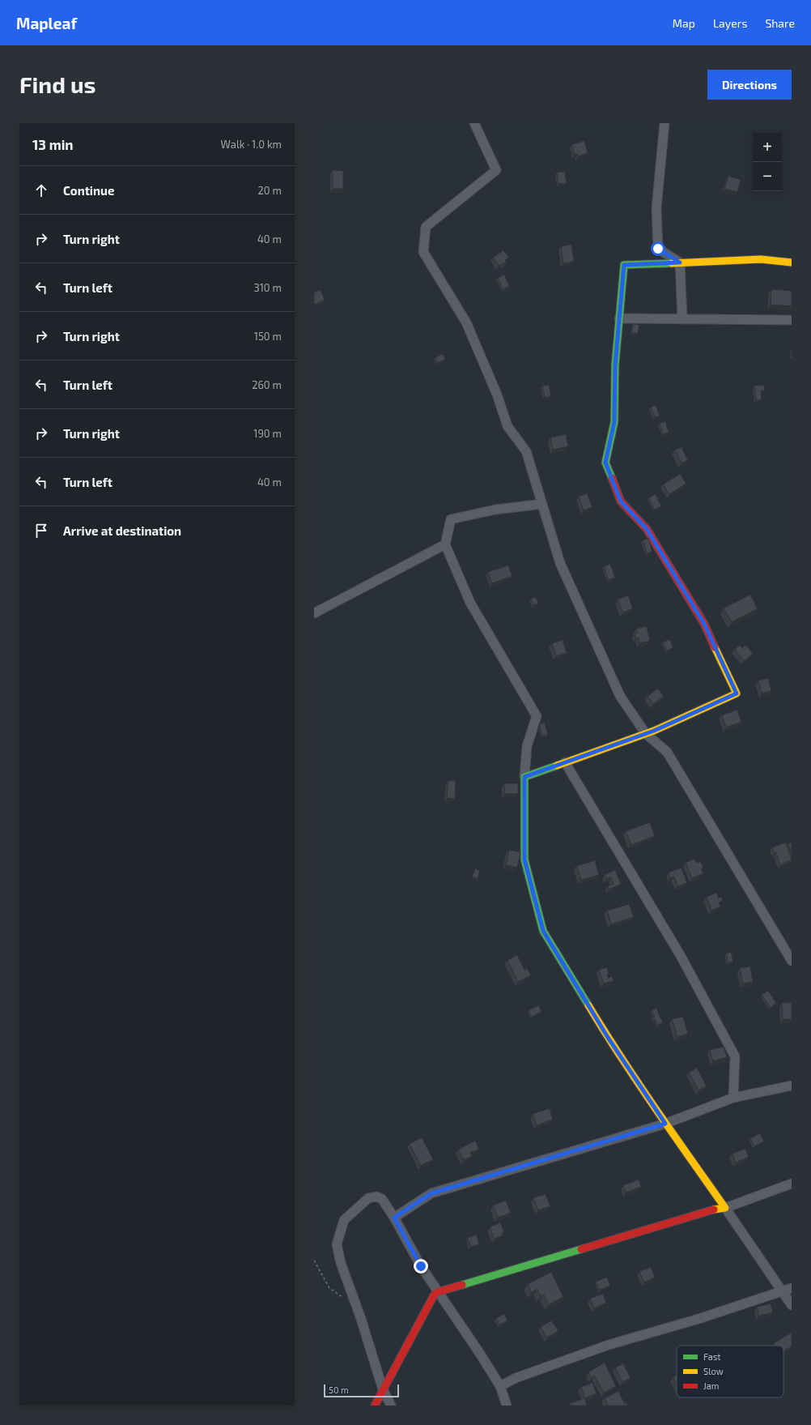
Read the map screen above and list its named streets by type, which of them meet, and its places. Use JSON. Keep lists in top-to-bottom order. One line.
{"legend":["Fast","Slow","Jam"],"scale_bar":"50 m","page":{"header":"Mapleaf","nav":["Map","Layers","Share"],"buttons":"Directions","title":"Find us","heading":["13 min","Walk · 1.0 km"],"map_buttons":["+","−"],"list":[["Continue","20 m"],["Turn right","40 m"],["Turn left","310 m"],["Turn right","150 m"],["Turn left","260 m"],["Turn right","190 m"],["Turn left","40 m"],"Arrive at destination"],"scale":"50 m"}}
